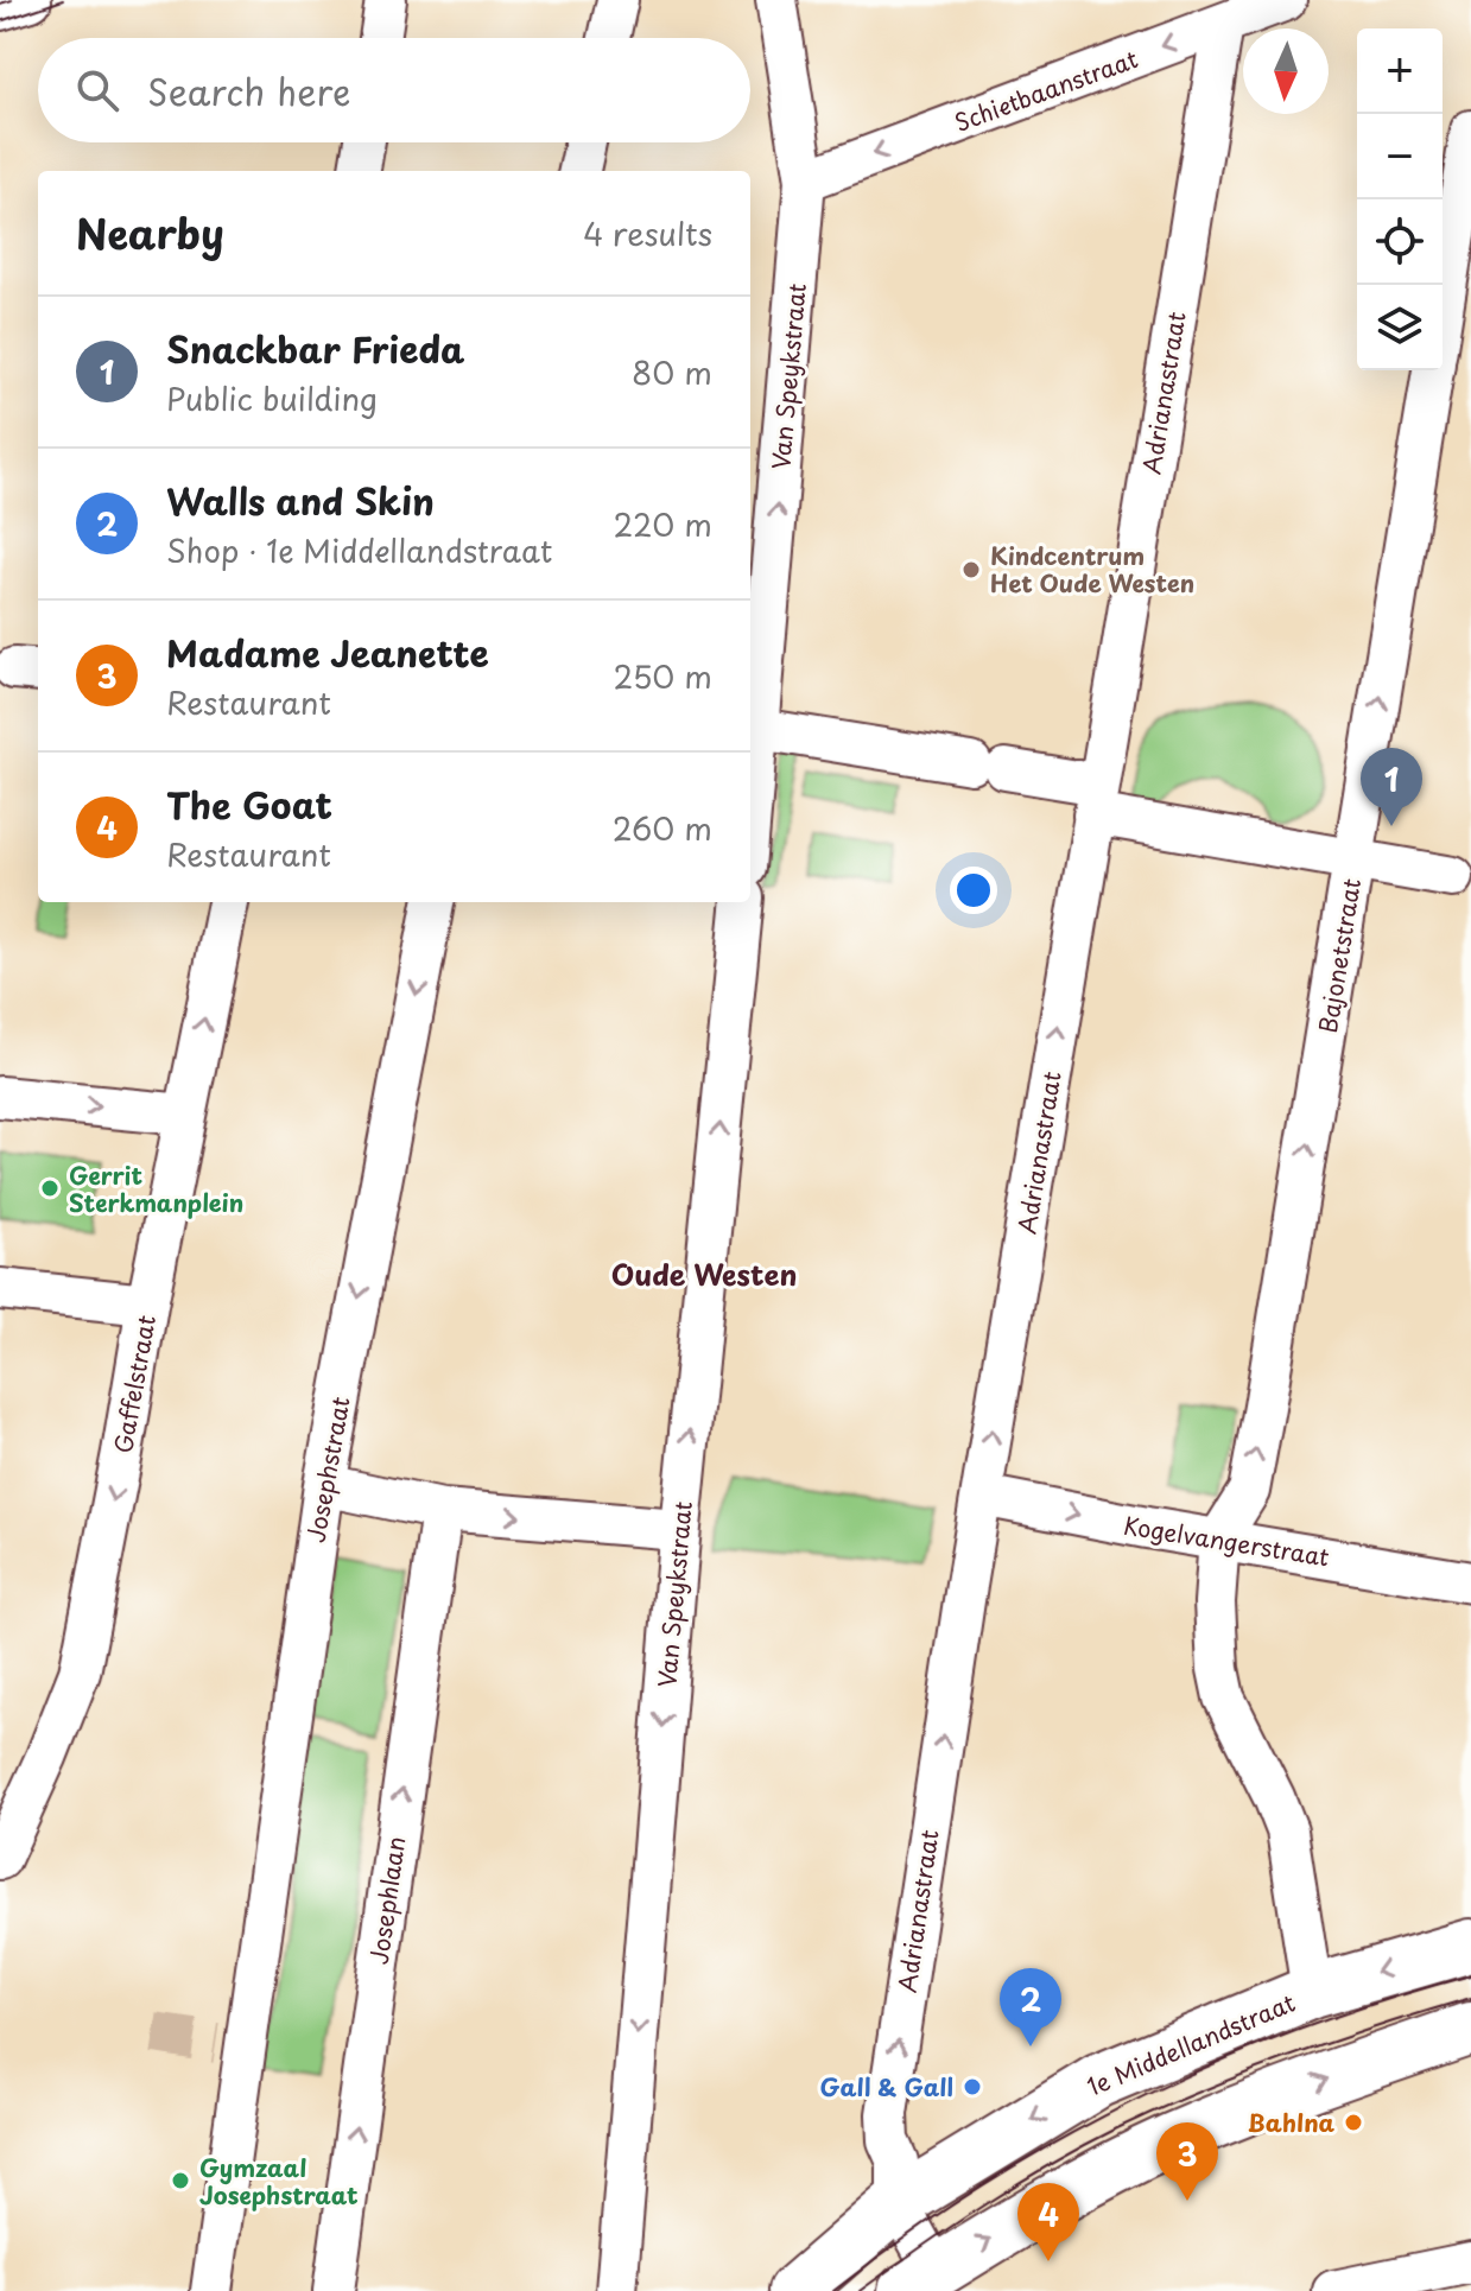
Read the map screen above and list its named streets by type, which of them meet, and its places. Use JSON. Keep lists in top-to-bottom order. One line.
{"streets":{"street":["Schietbaanstraat","Van Speykstraat","Adrianastraat","Bajonetstraat","Gaffelstraat","Josephstraat","Kogelvangerstraat","Josephlaan","1e Middellandstraat"]},"crossings":[["Schietbaanstraat","Van Speykstraat"],["Schietbaanstraat","Adrianastraat"],["Adrianastraat","Kogelvangerstraat"],["Adrianastraat","1e Middellandstraat"],["Bajonetstraat","Kogelvangerstraat"]],"one_way":["Schietbaanstraat","Adrianastraat","Bajonetstraat","Josephstraat","Kogelvangerstraat","Josephlaan"],"districts":["Oude Westen"],"places":["Kindcentrum Het Oude Westen","Gerrit Sterkmanplein","Gall & Gall","Bahlna","Gymzaal Josephstraat"],"north":"bottom","page":{"map_buttons":["+","−"],"search":"Search here","heading":["Nearby","4 results"],"list":[{"mark":"1","name":"Snackbar Frieda","note":"Public building","value":"80 m"},{"mark":"2","name":"Walls and Skin","note":"Shop · 1e Middellandstraat","value":"220 m"},{"mark":"3","name":"Madame Jeanette","note":"Restaurant","value":"250 m"},{"mark":"4","name":"The Goat","note":"Restaurant","value":"260 m"}],"pins":["1","2","3","4"]}}
